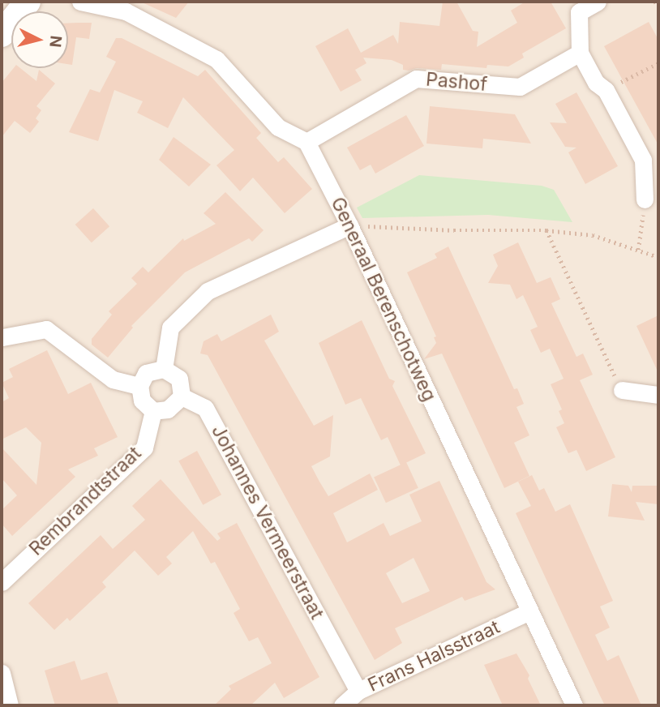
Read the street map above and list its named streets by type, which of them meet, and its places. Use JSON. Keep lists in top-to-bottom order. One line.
{"streets":{"street":["Pashof","Generaal Berenschotweg","Rembrandtstraat","Johannes Vermeerstraat","Frans Halsstraat"]},"crossings":[["Pashof","Generaal Berenschotweg"],["Generaal Berenschotweg","Frans Halsstraat"],["Rembrandtstraat","Johannes Vermeerstraat"],["Johannes Vermeerstraat","Frans Halsstraat"]],"north":"right"}
